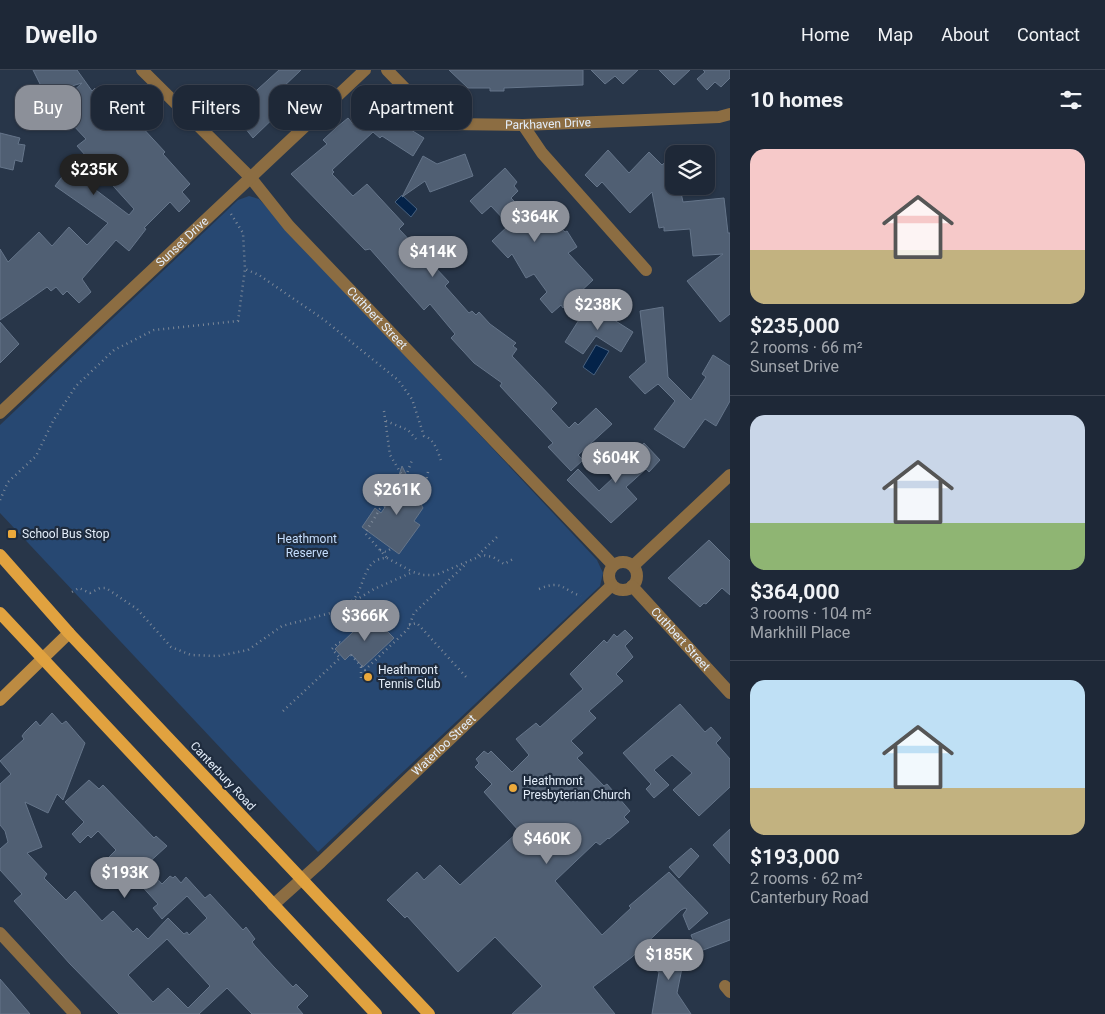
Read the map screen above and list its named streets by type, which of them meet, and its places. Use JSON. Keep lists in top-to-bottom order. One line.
{"streets":{"main road":["Canterbury Road"],"street":["Parkhaven Drive","Sunset Drive","Cuthbert Street","Waterloo Street"]},"crossings":[["Sunset Drive","Cuthbert Street"],["Cuthbert Street","Waterloo Street"],["Waterloo Street","Canterbury Road"]],"parks":["Heathmont Reserve"],"places":{"transit":["School Bus Stop"],"other":["Heathmont Tennis Club","Heathmont Presbyterian Church"]},"page":{"header":"Dwello","nav":["Home","Map","About","Contact"],"heading":"10 homes","chip":["Buy","Rent","Filters","New","Apartment"],"list":[{"name":"$235,000","note":"2 rooms · 66 m² · Sunset Drive"},{"name":"$364,000","note":"3 rooms · 104 m² · Markhill Place"},{"name":"$193,000","note":"2 rooms · 62 m² · Canterbury Road"}],"price":["$235K","$364K","$414K","$238K","$604K","$261K","$366K","$460K","$193K","$185K"]}}
